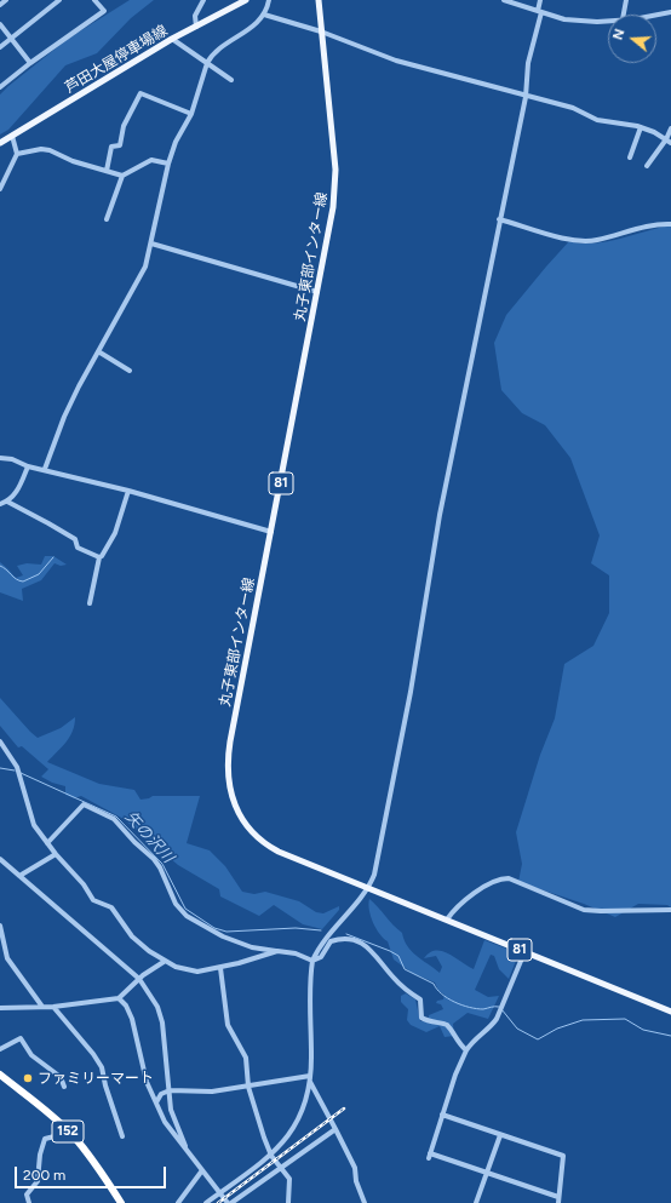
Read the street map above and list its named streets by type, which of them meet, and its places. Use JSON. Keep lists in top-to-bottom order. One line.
{"streets":{"highway":["152"],"main road":["芦田大屋停車場線","丸子東部インター線","81"]},"water":["矢の沢川"],"places":["ファミリーマート"],"scale_bar":"200 m","north":"left"}
